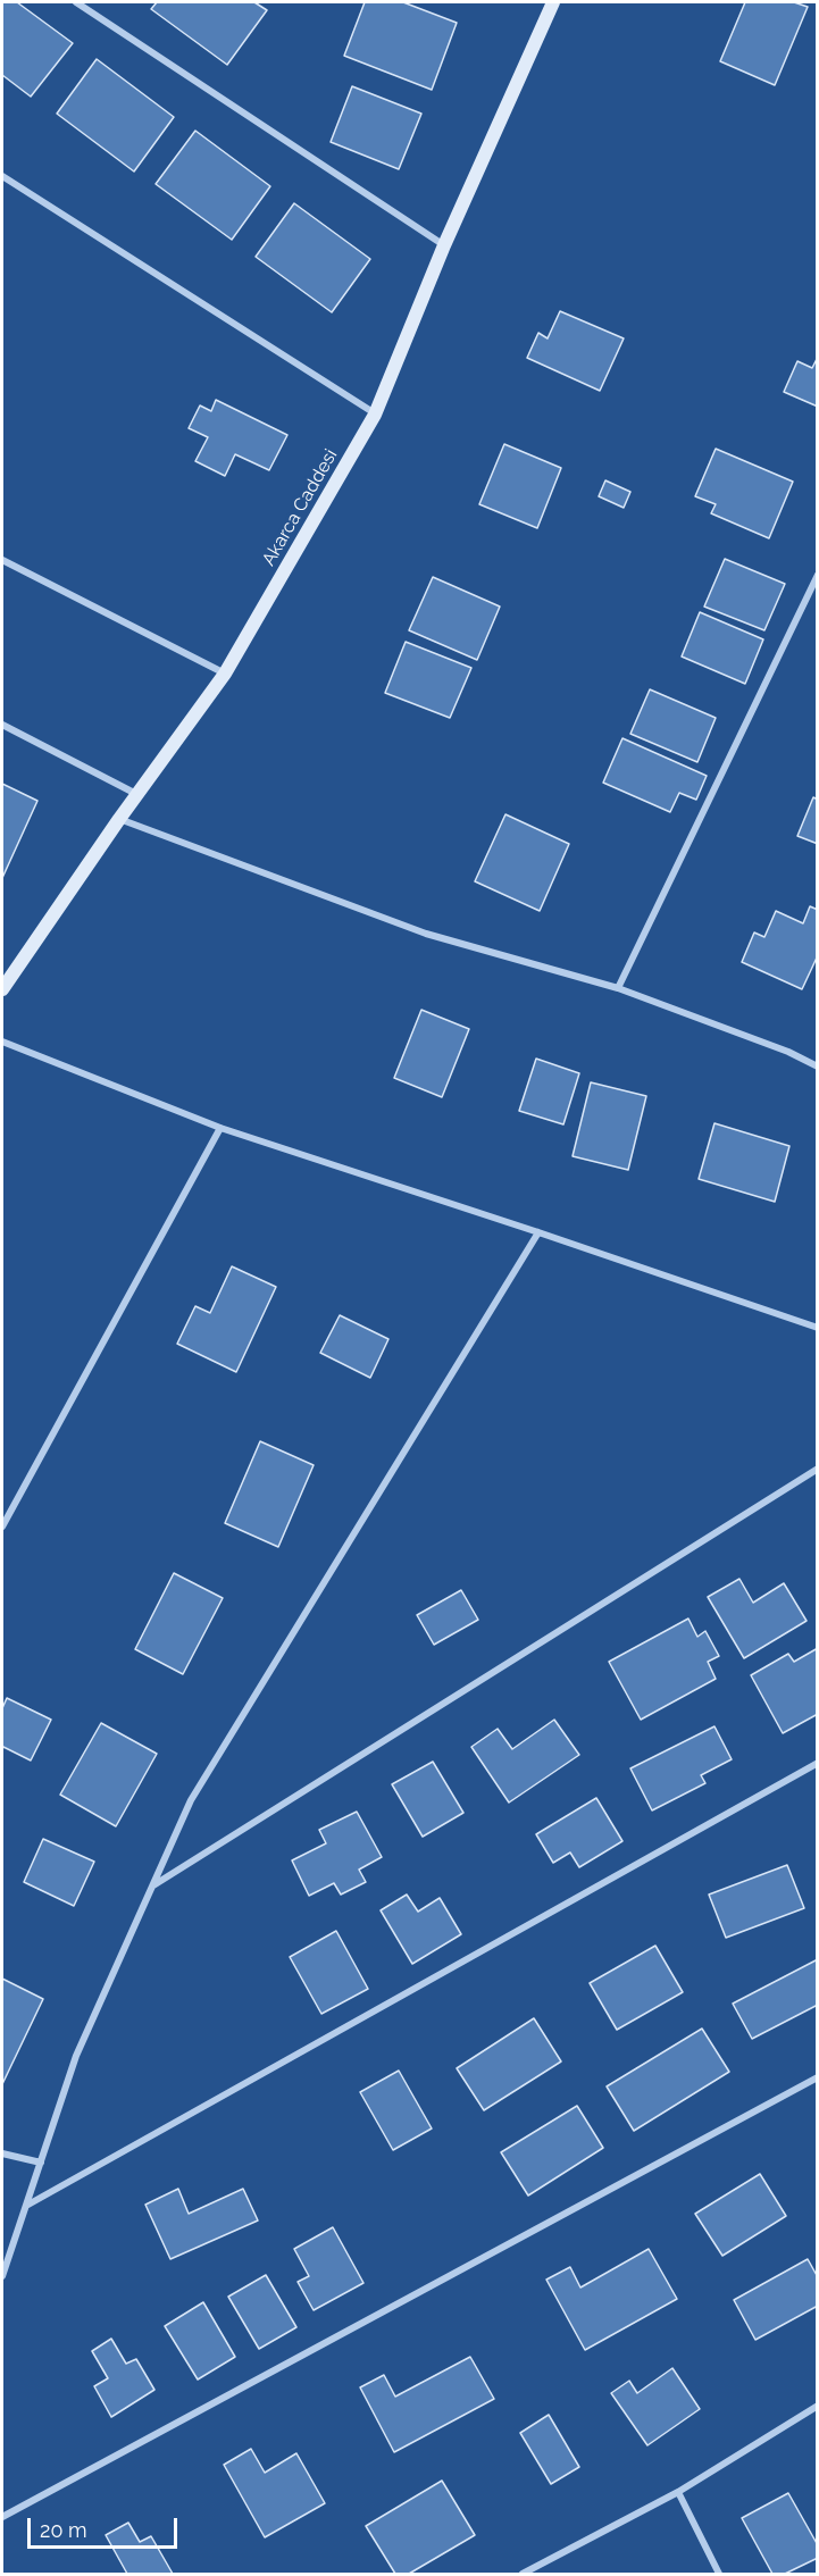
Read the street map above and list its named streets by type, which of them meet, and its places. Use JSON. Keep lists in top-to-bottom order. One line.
{"streets":{"main road":["Akarca Caddesi"]},"scale_bar":"20 m"}
